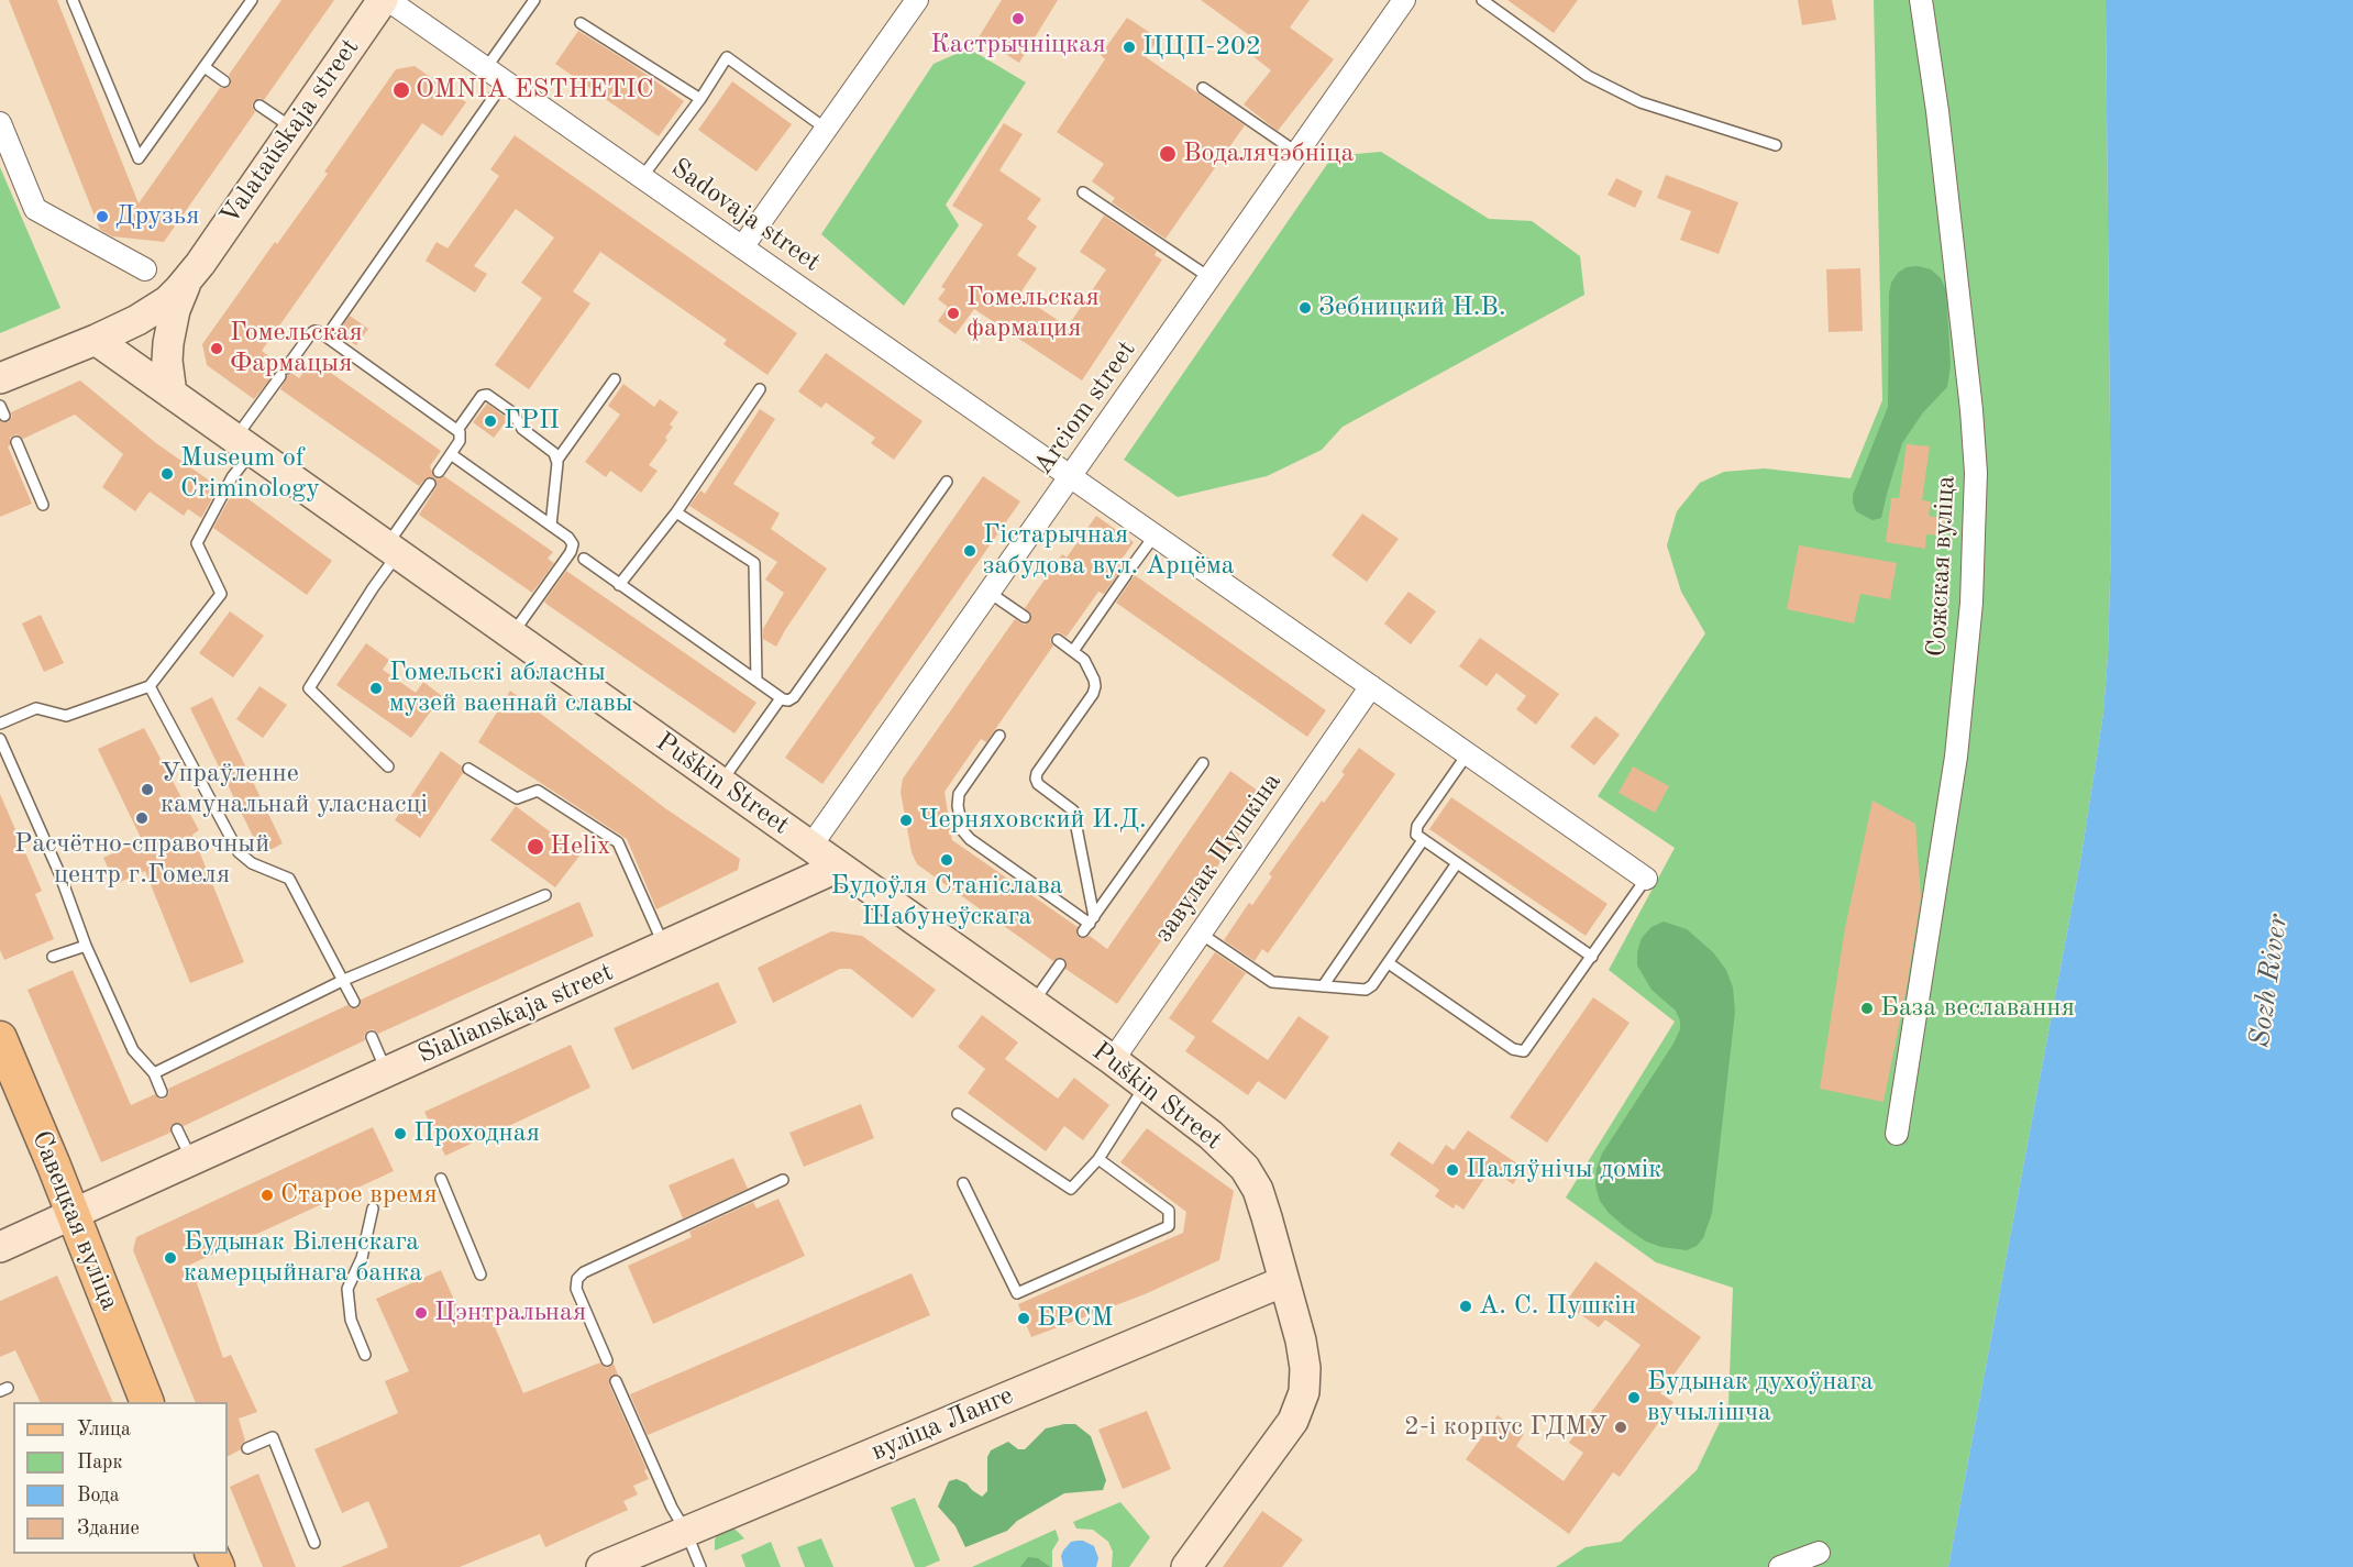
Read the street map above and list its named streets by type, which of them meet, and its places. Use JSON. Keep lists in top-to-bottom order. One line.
{"streets":{"main road":["Савецкая вуліца"],"street":["Valataŭskaja street","Sadovaja street","Arciom street","Сожская вуліца","Puškin Street","завулак Пушкіна","Sialianskaja street","вуліца Ланге"]},"crossings":[["Sadovaja street","Arciom street"],["Arciom street","Puškin Street"],["Puškin Street","завулак Пушкіна"],["Puškin Street","Sialianskaja street"],["Puškin Street","вуліца Ланге"],["Sialianskaja street","Савецкая вуліца"]],"water":["Sozh River"],"places":["Кастрычніцкая","ЦЦП-202","OMNIA ESTHETIC","Водалячэбніца","Друзья","Зебницкий Н.В.","Гомельская фармация","Гомельская Фармацыя","ГРП","Museum of Criminology","Гістарычная забудова вул. Арцёма","Гомельскі абласны музей ваеннай славы","Упраўленне камунальнай уласнасці","Расчётно-справочный центр г.Гомеля","Черняховский И.Д.","Helix","Будоўля Станіслава Шабунеўскага","База веславання","Проходная","Паляўнічы домік","Старое время","Будынак Віленскага камерцыйнага банка","А. С. Пушкін","Цэнтральная","БРСМ","Будынак духоўнага вучылішча","2-і корпус ГДМУ"],"legend":["Улица","Парк","Вода","Здание"]}
